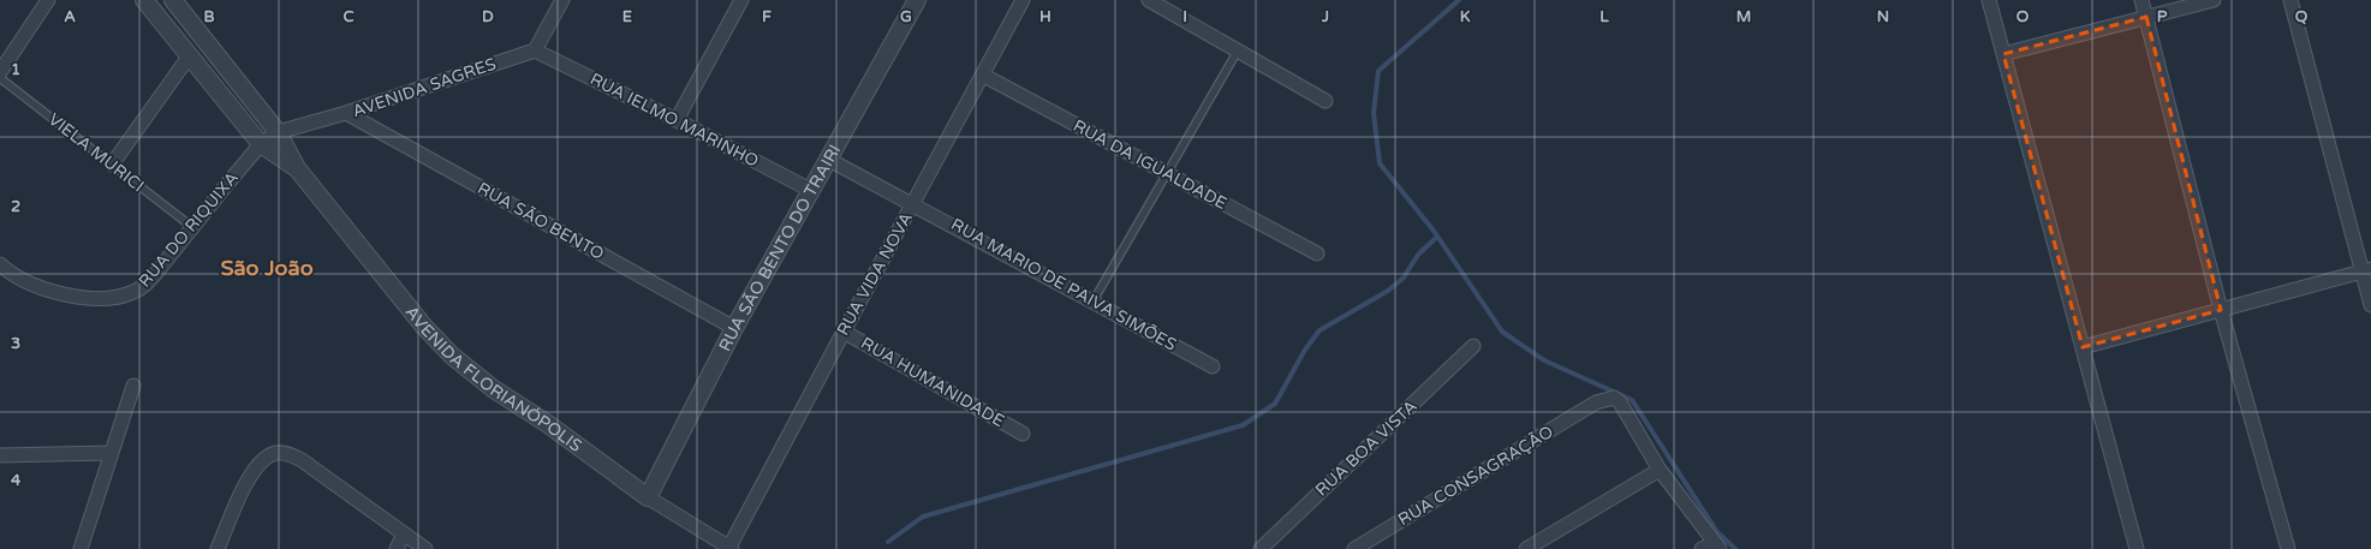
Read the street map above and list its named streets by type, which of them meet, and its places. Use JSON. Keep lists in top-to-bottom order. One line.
{"streets":{"street":["AVENIDA SAGRES","RUA IELMO MARINHO","RUA DA IGUALDADE","RUA SÃO BENTO","RUA DO RIQUIXA","RUA SÃO BENTO DO TRAIRI","RUA VIDA NOVA","RUA MARIO DE PAIVA SIMÕES","AVENIDA FLORIANÓPOLIS","RUA HUMANIDADE","RUA BOA VISTA","RUA CONSAGRAÇÃO"],"lane":["VIELA MURICI"]},"crossings":[["AVENIDA SAGRES","RUA IELMO MARINHO"],["AVENIDA SAGRES","RUA SÃO BENTO"],["AVENIDA SAGRES","RUA DO RIQUIXA"],["AVENIDA SAGRES","AVENIDA FLORIANÓPOLIS"],["RUA IELMO MARINHO","RUA SÃO BENTO DO TRAIRI"],["VIELA MURICI","RUA DO RIQUIXA"],["RUA DA IGUALDADE","RUA VIDA NOVA"],["RUA SÃO BENTO","RUA SÃO BENTO DO TRAIRI"],["RUA DO RIQUIXA","AVENIDA FLORIANÓPOLIS"],["RUA SÃO BENTO DO TRAIRI","RUA MARIO DE PAIVA SIMÕES"],["RUA SÃO BENTO DO TRAIRI","AVENIDA FLORIANÓPOLIS"],["RUA VIDA NOVA","RUA MARIO DE PAIVA SIMÕES"],["RUA VIDA NOVA","AVENIDA FLORIANÓPOLIS"],["RUA VIDA NOVA","RUA HUMANIDADE"]],"districts":["São João"],"grid":{"columns":["A","B","C","D","E","F","G","H","I","J","K","L","M","N","O","P","Q"],"rows":["1","2","3","4"]}}
